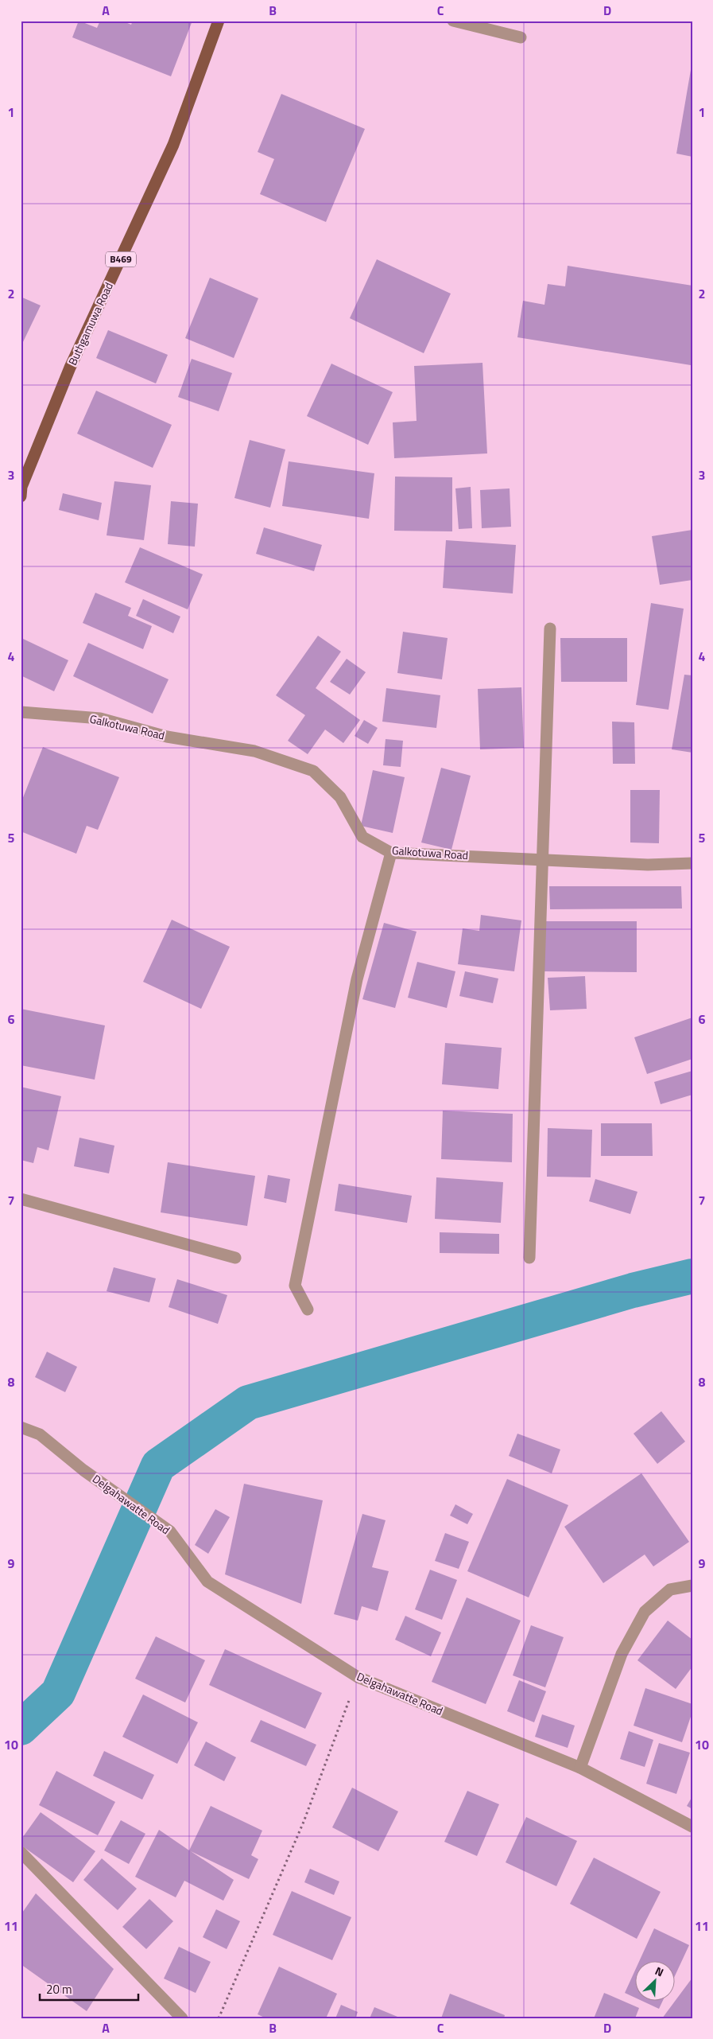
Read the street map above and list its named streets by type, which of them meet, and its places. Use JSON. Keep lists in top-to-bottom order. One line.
{"streets":{"main road":["B469","Buthgamuwa Road"],"street":["Galkotuwa Road","Delgahawatte Road"]},"scale_bar":"20 m","north":"top right","grid":{"columns":["A","B","C","D"],"rows":["1","2","3","4","5","6","7","8","9","10","11"]}}
